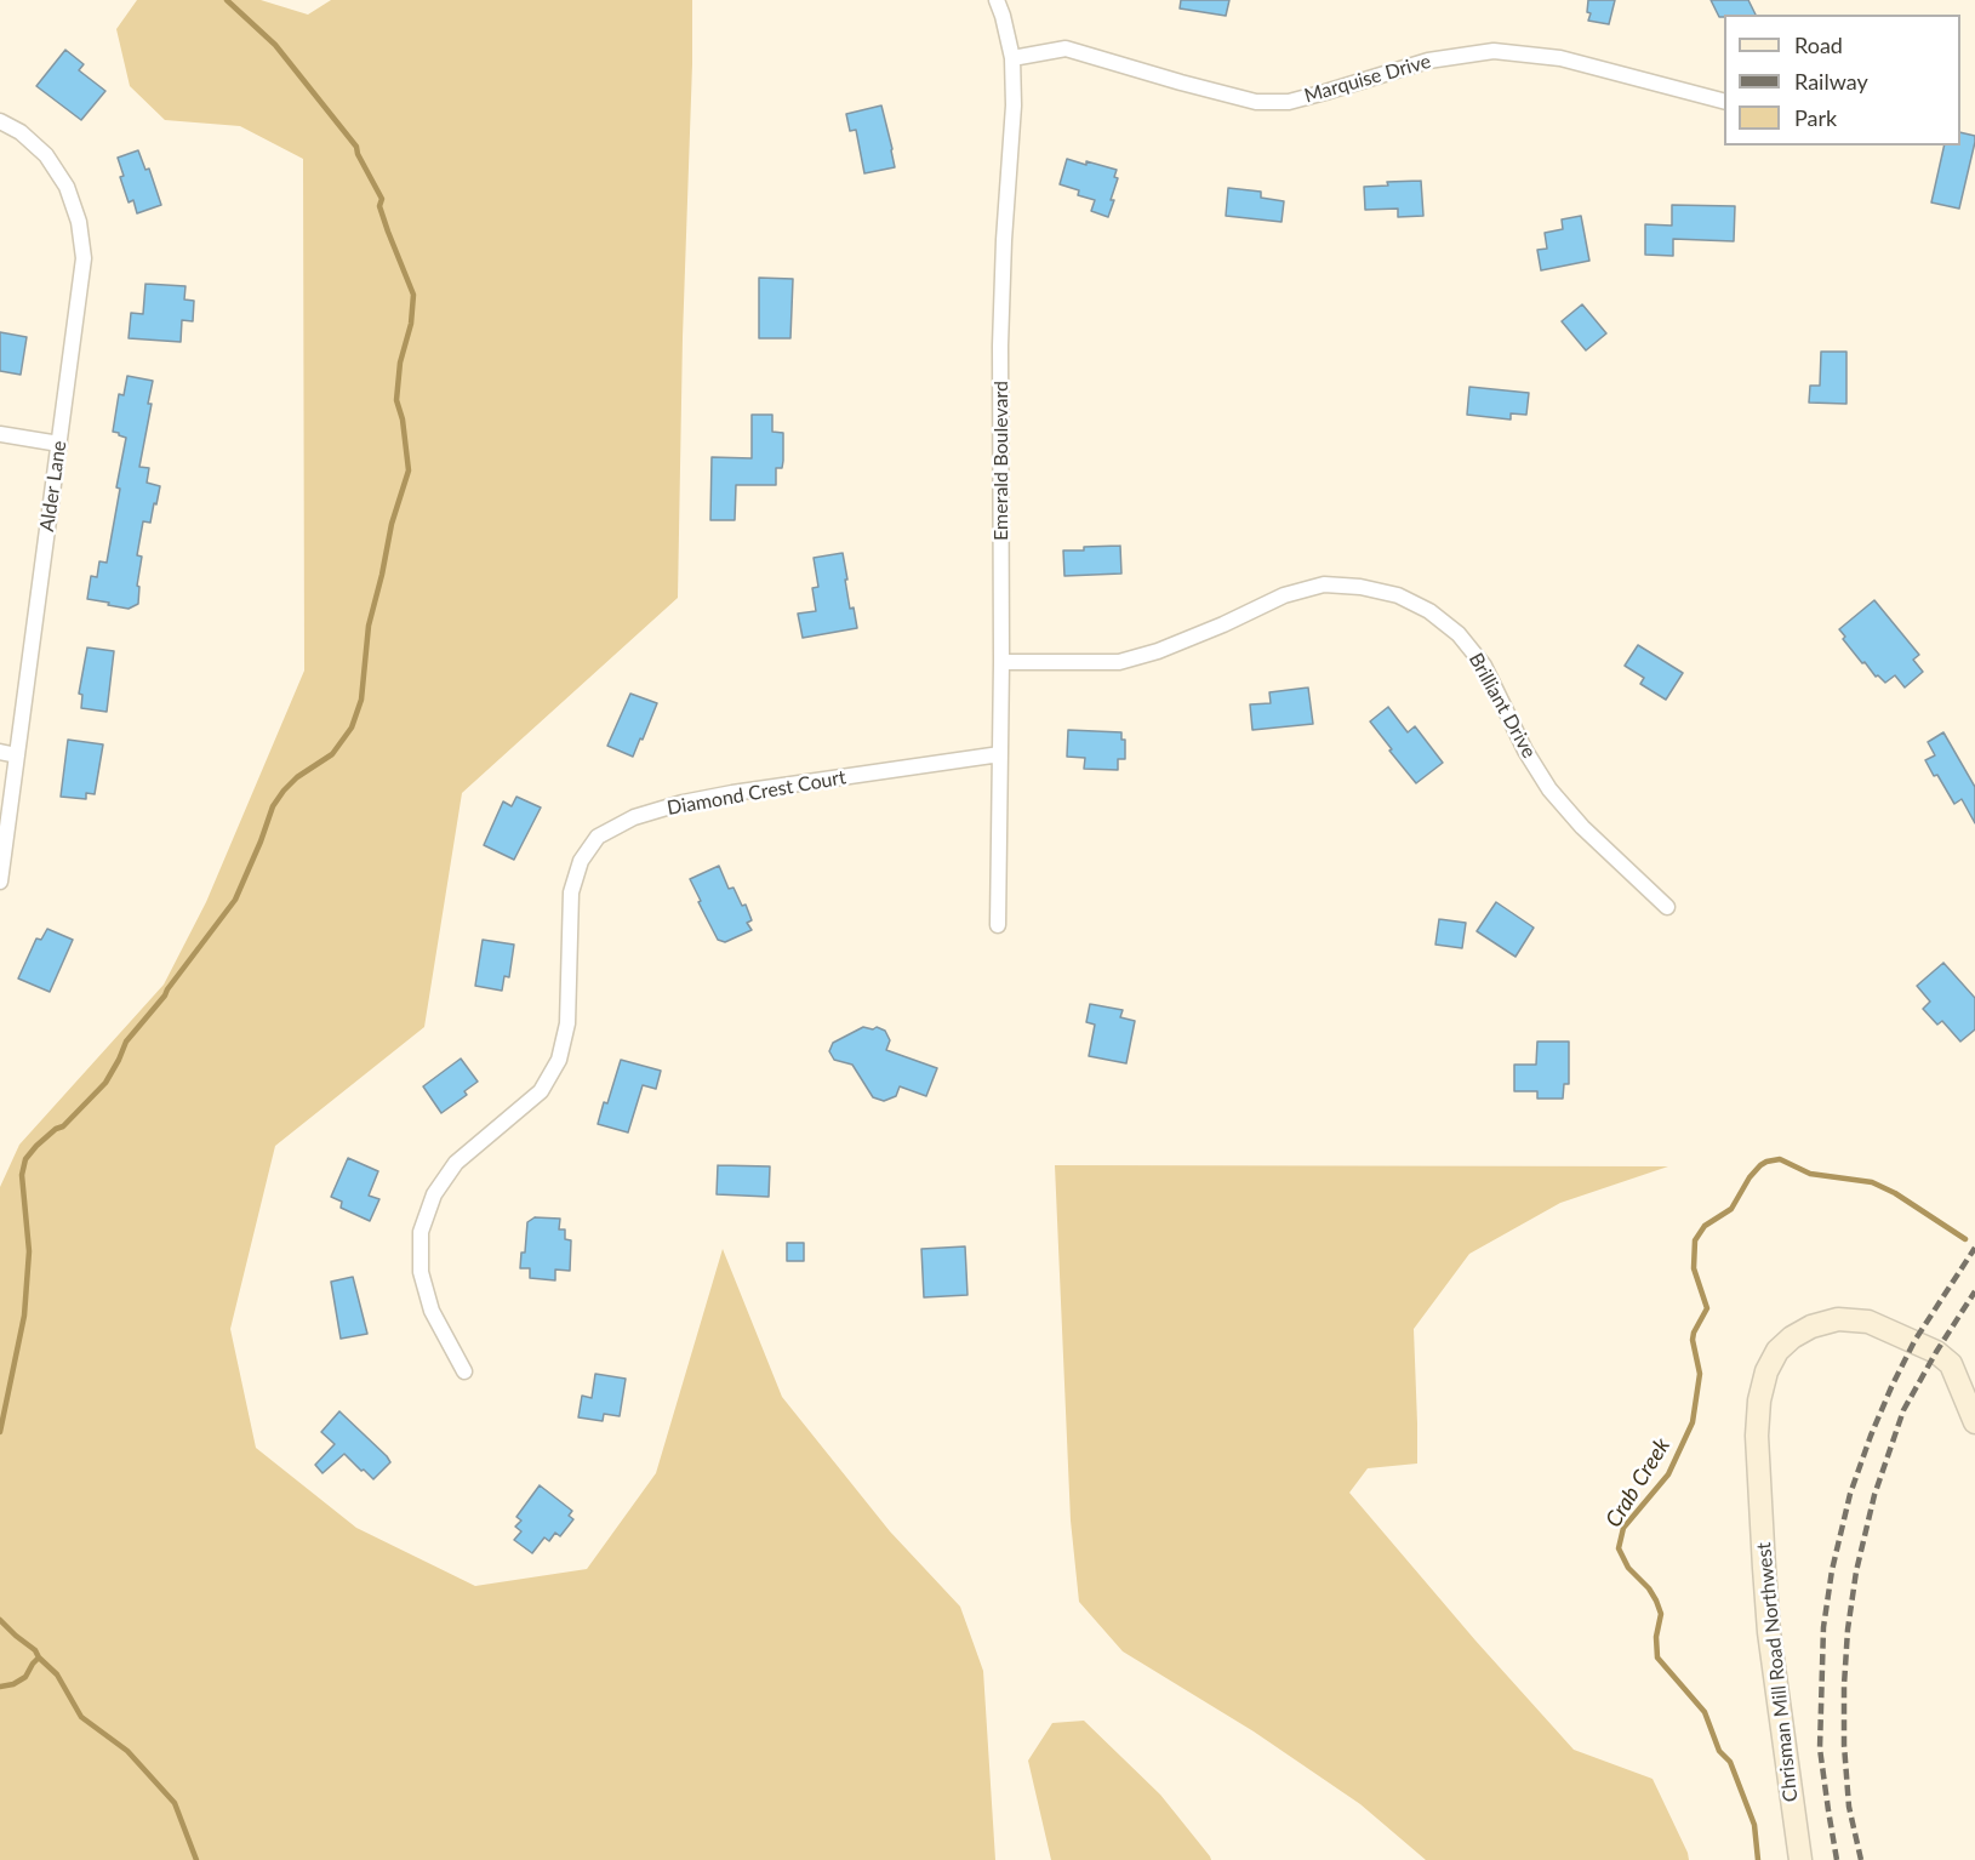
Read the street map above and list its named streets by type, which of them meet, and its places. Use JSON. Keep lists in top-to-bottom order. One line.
{"streets":{"street":["Marquise Drive","Emerald Boulevard","Alder Lane","Brilliant Drive","Diamond Crest Court","Chrisman Mill Road Northwest"]},"crossings":[["Marquise Drive","Emerald Boulevard"],["Emerald Boulevard","Brilliant Drive"],["Emerald Boulevard","Diamond Crest Court"]],"water":["Crab Creek"],"legend":["Road","Railway","Park"]}
